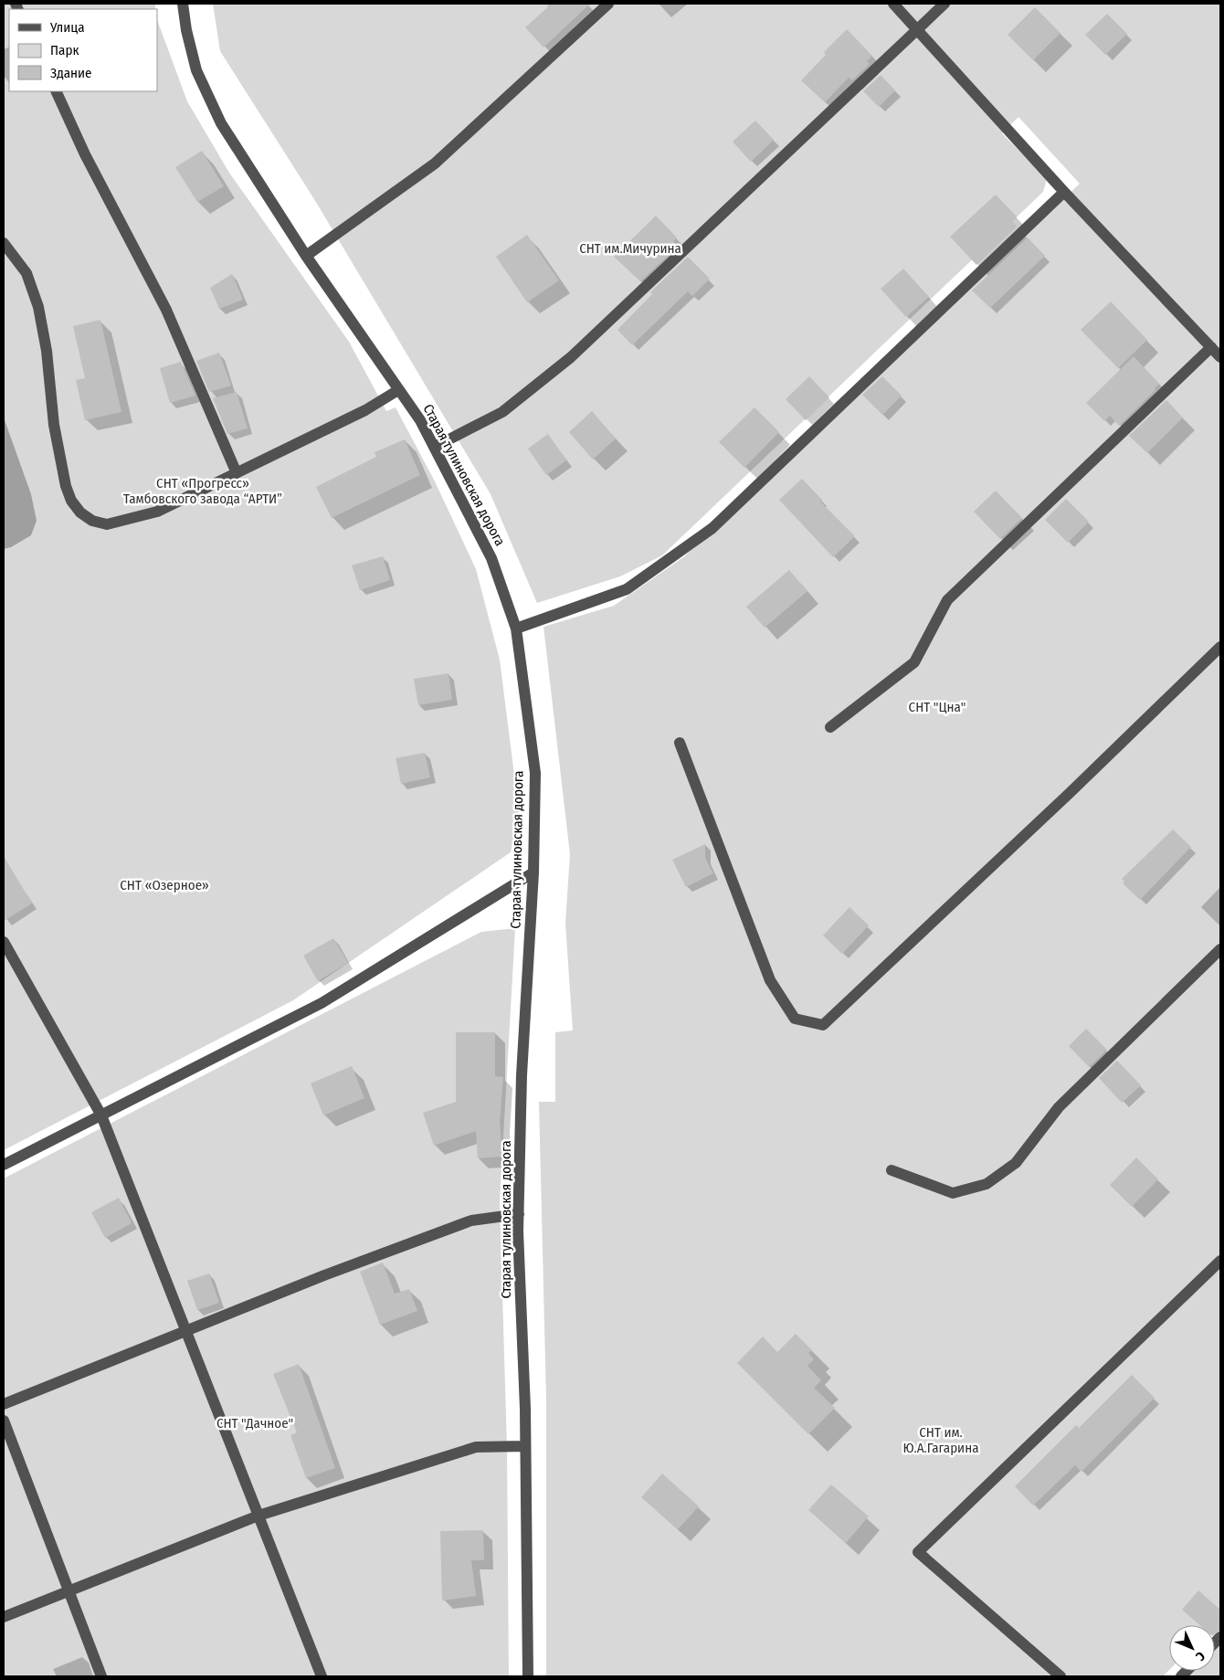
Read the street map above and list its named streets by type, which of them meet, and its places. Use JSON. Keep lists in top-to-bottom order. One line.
{"streets":{"street":["Старая тулиновская дорога"]},"parks":["СНТ им.Мичурина","СНТ «Прогресс» Тамбовского завода “АРТИ”","СНТ \"Цна\"","СНТ «Озерное»","СНТ \"Дачное\"","СНТ им. Ю.А.Гагарина"],"legend":["Улица","Парк","Здание"],"north":"bottom right"}
